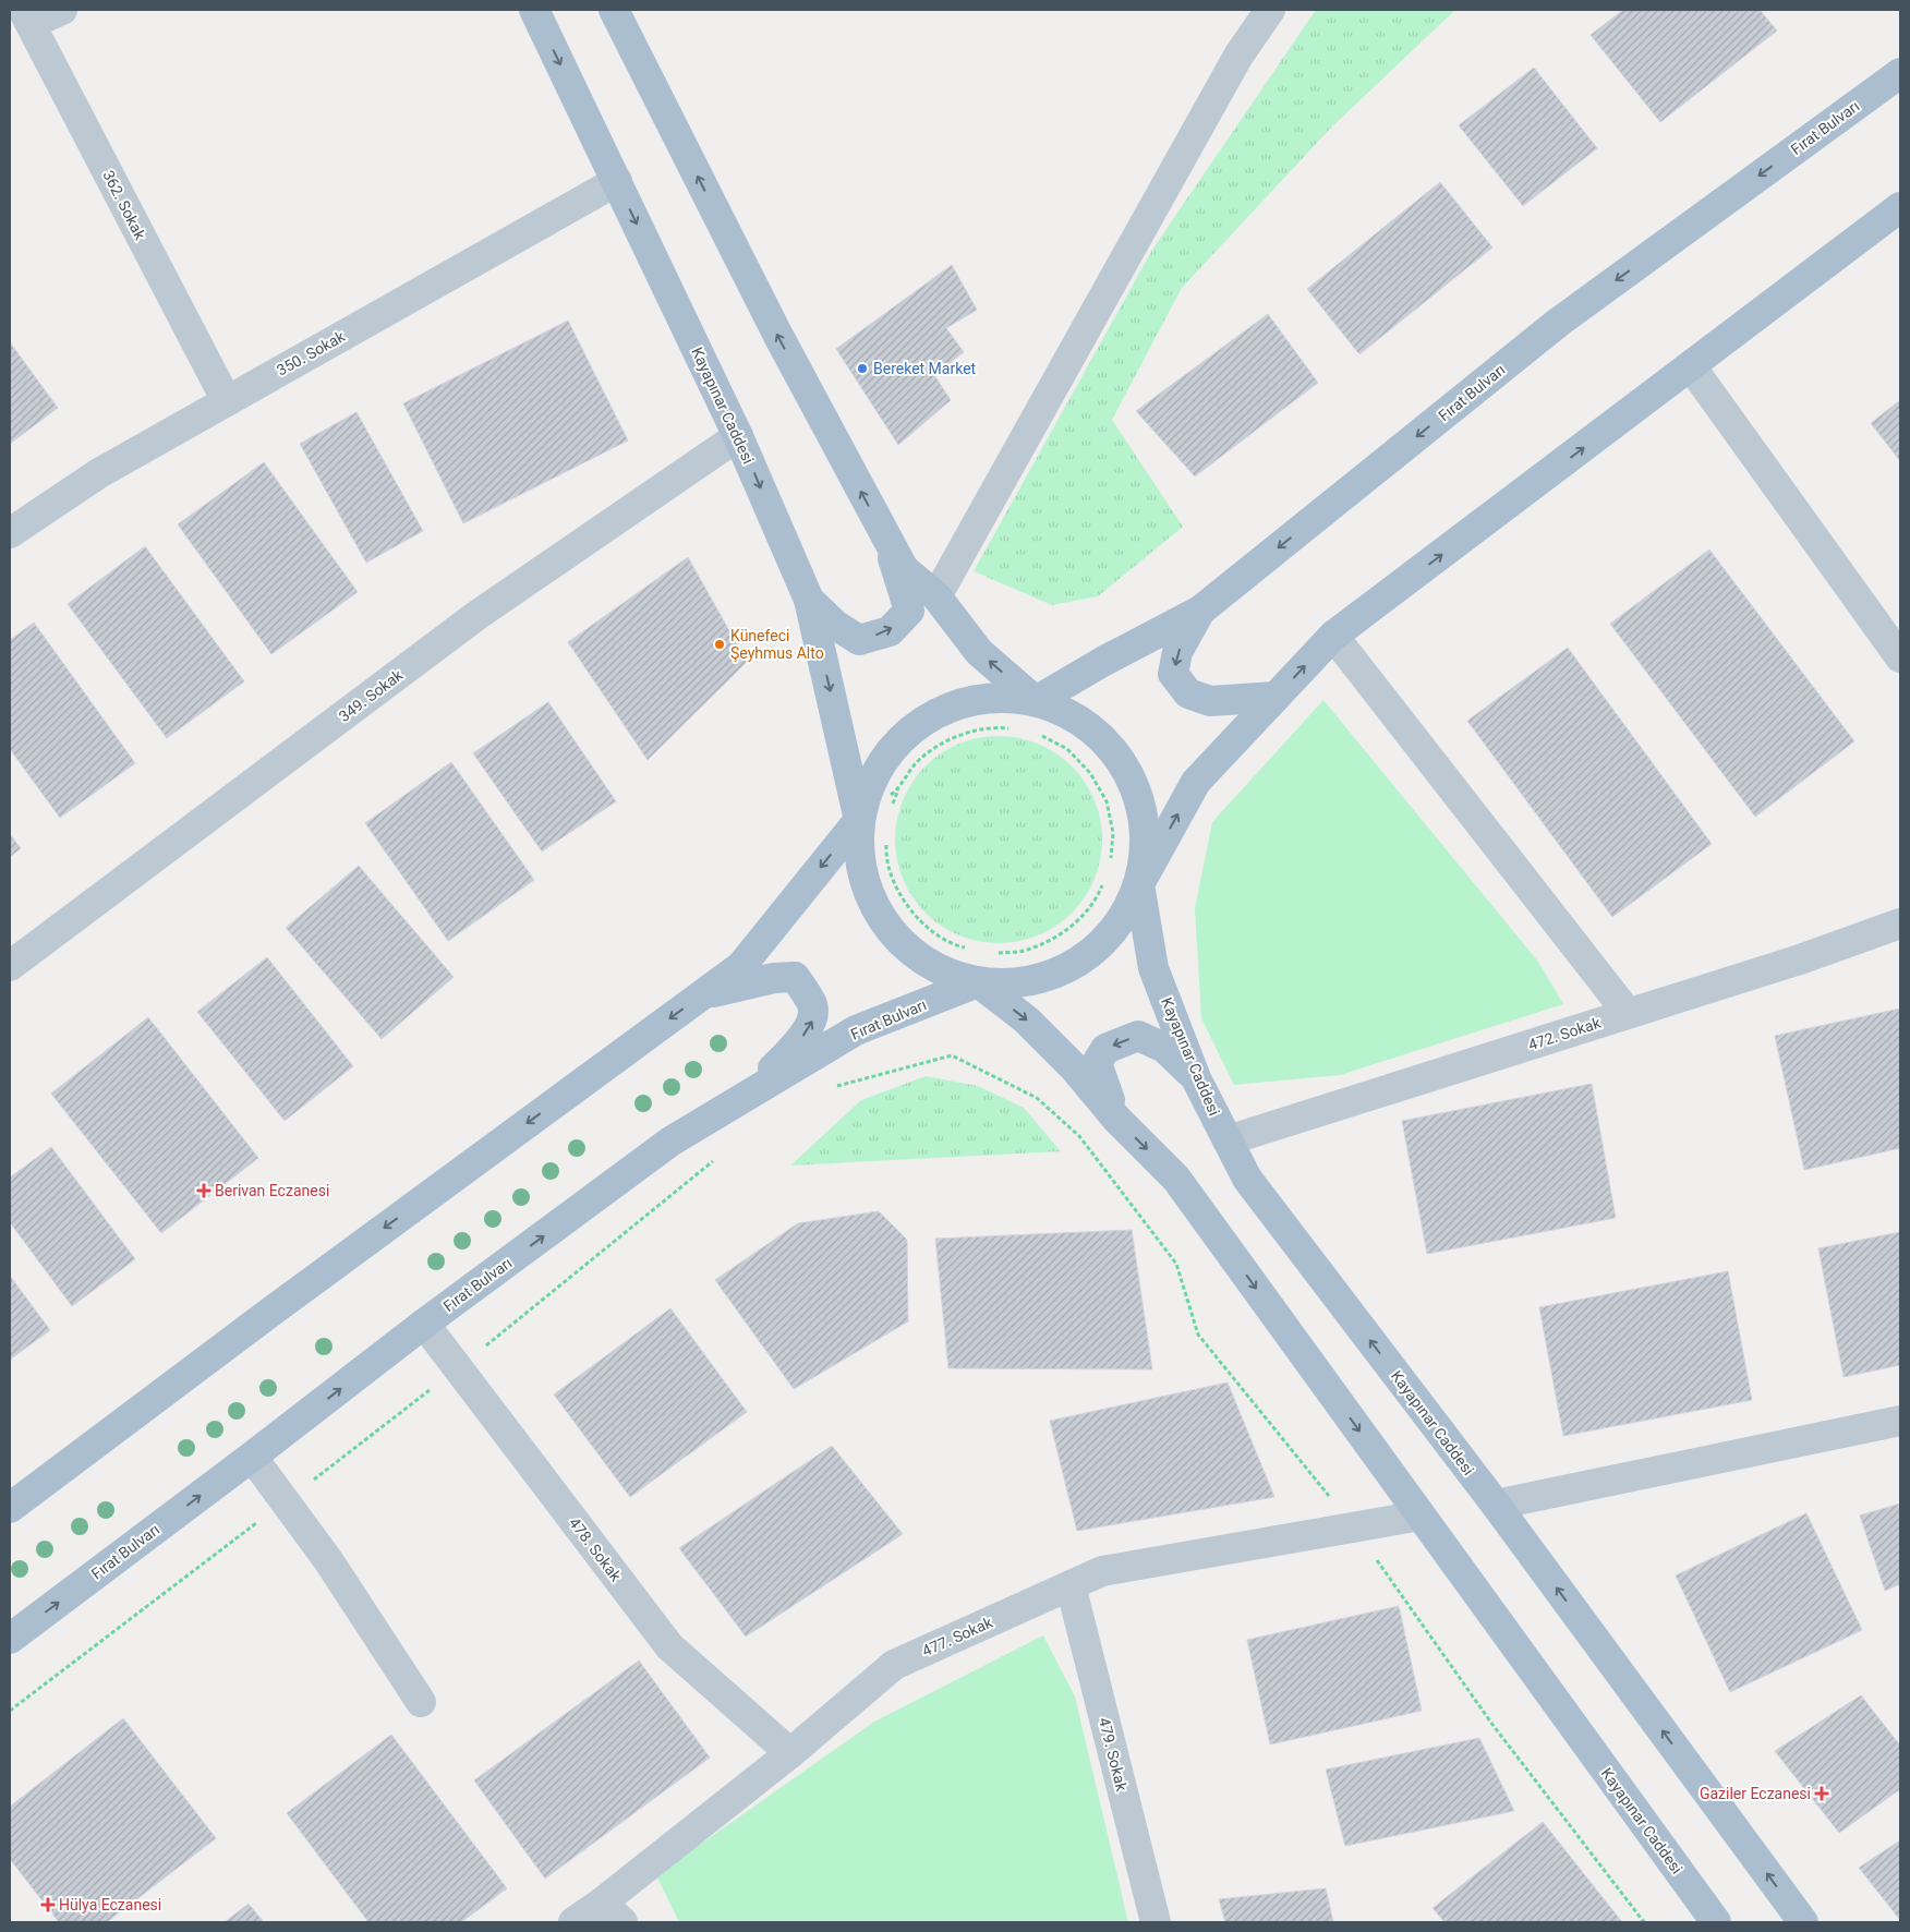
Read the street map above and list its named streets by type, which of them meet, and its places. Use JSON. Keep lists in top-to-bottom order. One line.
{"streets":{"main road":["Fırat Bulvarı","Kayapınar Caddesi"],"street":["362. Sokak","350. Sokak","349. Sokak","472. Sokak","478. Sokak","477. Sokak","479. Sokak"]},"crossings":[["Fırat Bulvarı","Kayapınar Caddesi"],["Fırat Bulvarı","478. Sokak"],["362. Sokak","350. Sokak"],["350. Sokak","Kayapınar Caddesi"],["Kayapınar Caddesi","349. Sokak"],["Kayapınar Caddesi","472. Sokak"],["Kayapınar Caddesi","477. Sokak"],["478. Sokak","477. Sokak"],["477. Sokak","479. Sokak"]],"places":{"other":["Bereket Market","Künefeci Şeyhmus Alto"],"health":["Berivan Eczanesi","Gaziler Eczanesi","Hülya Eczanesi"]}}
